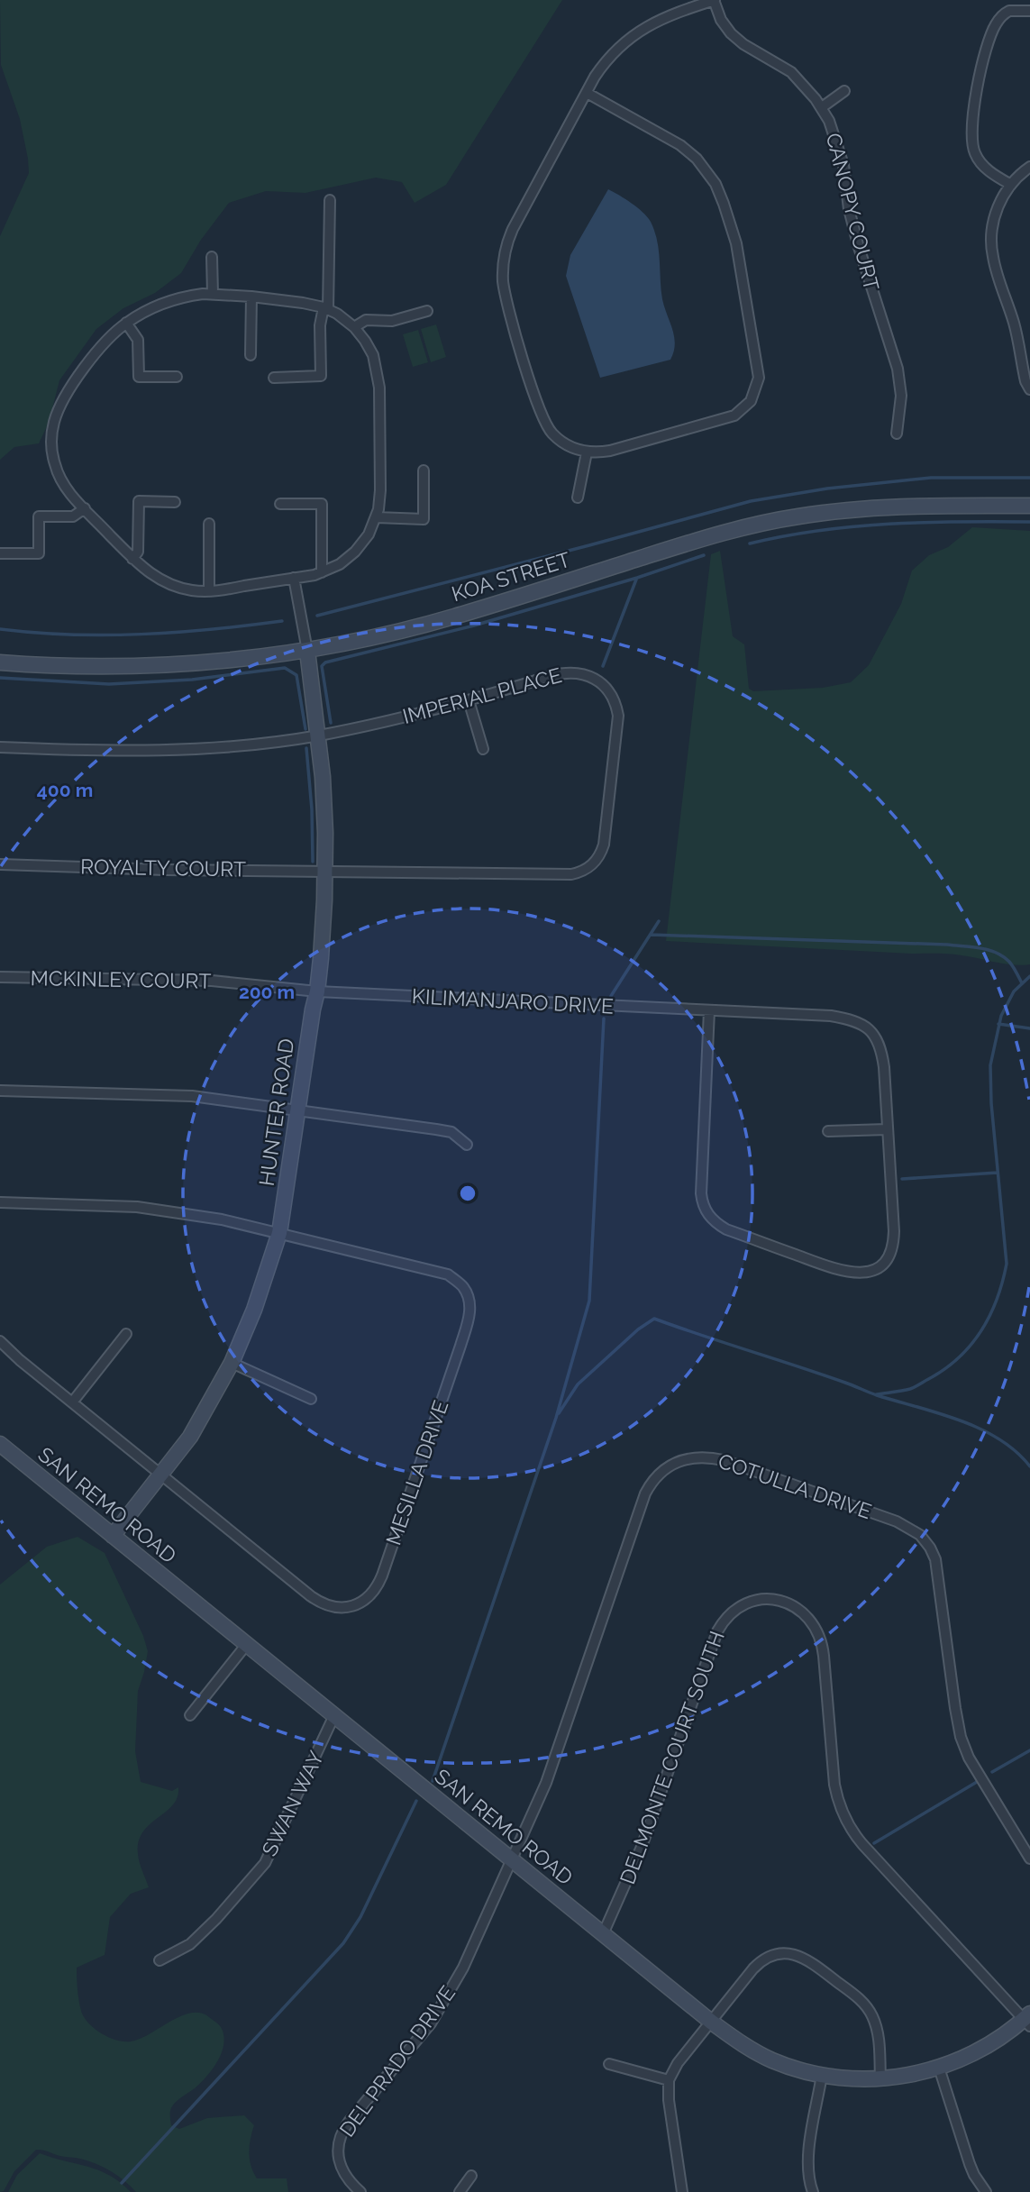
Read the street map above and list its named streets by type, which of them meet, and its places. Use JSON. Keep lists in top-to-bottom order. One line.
{"streets":{"street":["CANOPY COURT","KOA STREET","IMPERIAL PLACE","ROYALTY COURT","MCKINLEY COURT","KILIMANJARO DRIVE","HUNTER ROAD","MESILLA DRIVE","COTULLA DRIVE","SAN REMO ROAD","DELMONTE COURT SOUTH","SWAN WAY","DEL PRADO DRIVE"]},"crossings":[["KOA STREET","HUNTER ROAD"],["IMPERIAL PLACE","ROYALTY COURT"],["IMPERIAL PLACE","HUNTER ROAD"],["ROYALTY COURT","HUNTER ROAD"],["MCKINLEY COURT","KILIMANJARO DRIVE"],["MCKINLEY COURT","HUNTER ROAD"],["KILIMANJARO DRIVE","HUNTER ROAD"],["HUNTER ROAD","MESILLA DRIVE"],["HUNTER ROAD","SAN REMO ROAD"],["COTULLA DRIVE","SAN REMO ROAD"],["COTULLA DRIVE","DEL PRADO DRIVE"],["SAN REMO ROAD","DELMONTE COURT SOUTH"],["SAN REMO ROAD","SWAN WAY"],["SAN REMO ROAD","DEL PRADO DRIVE"]],"rings":["400 m","200 m"]}
